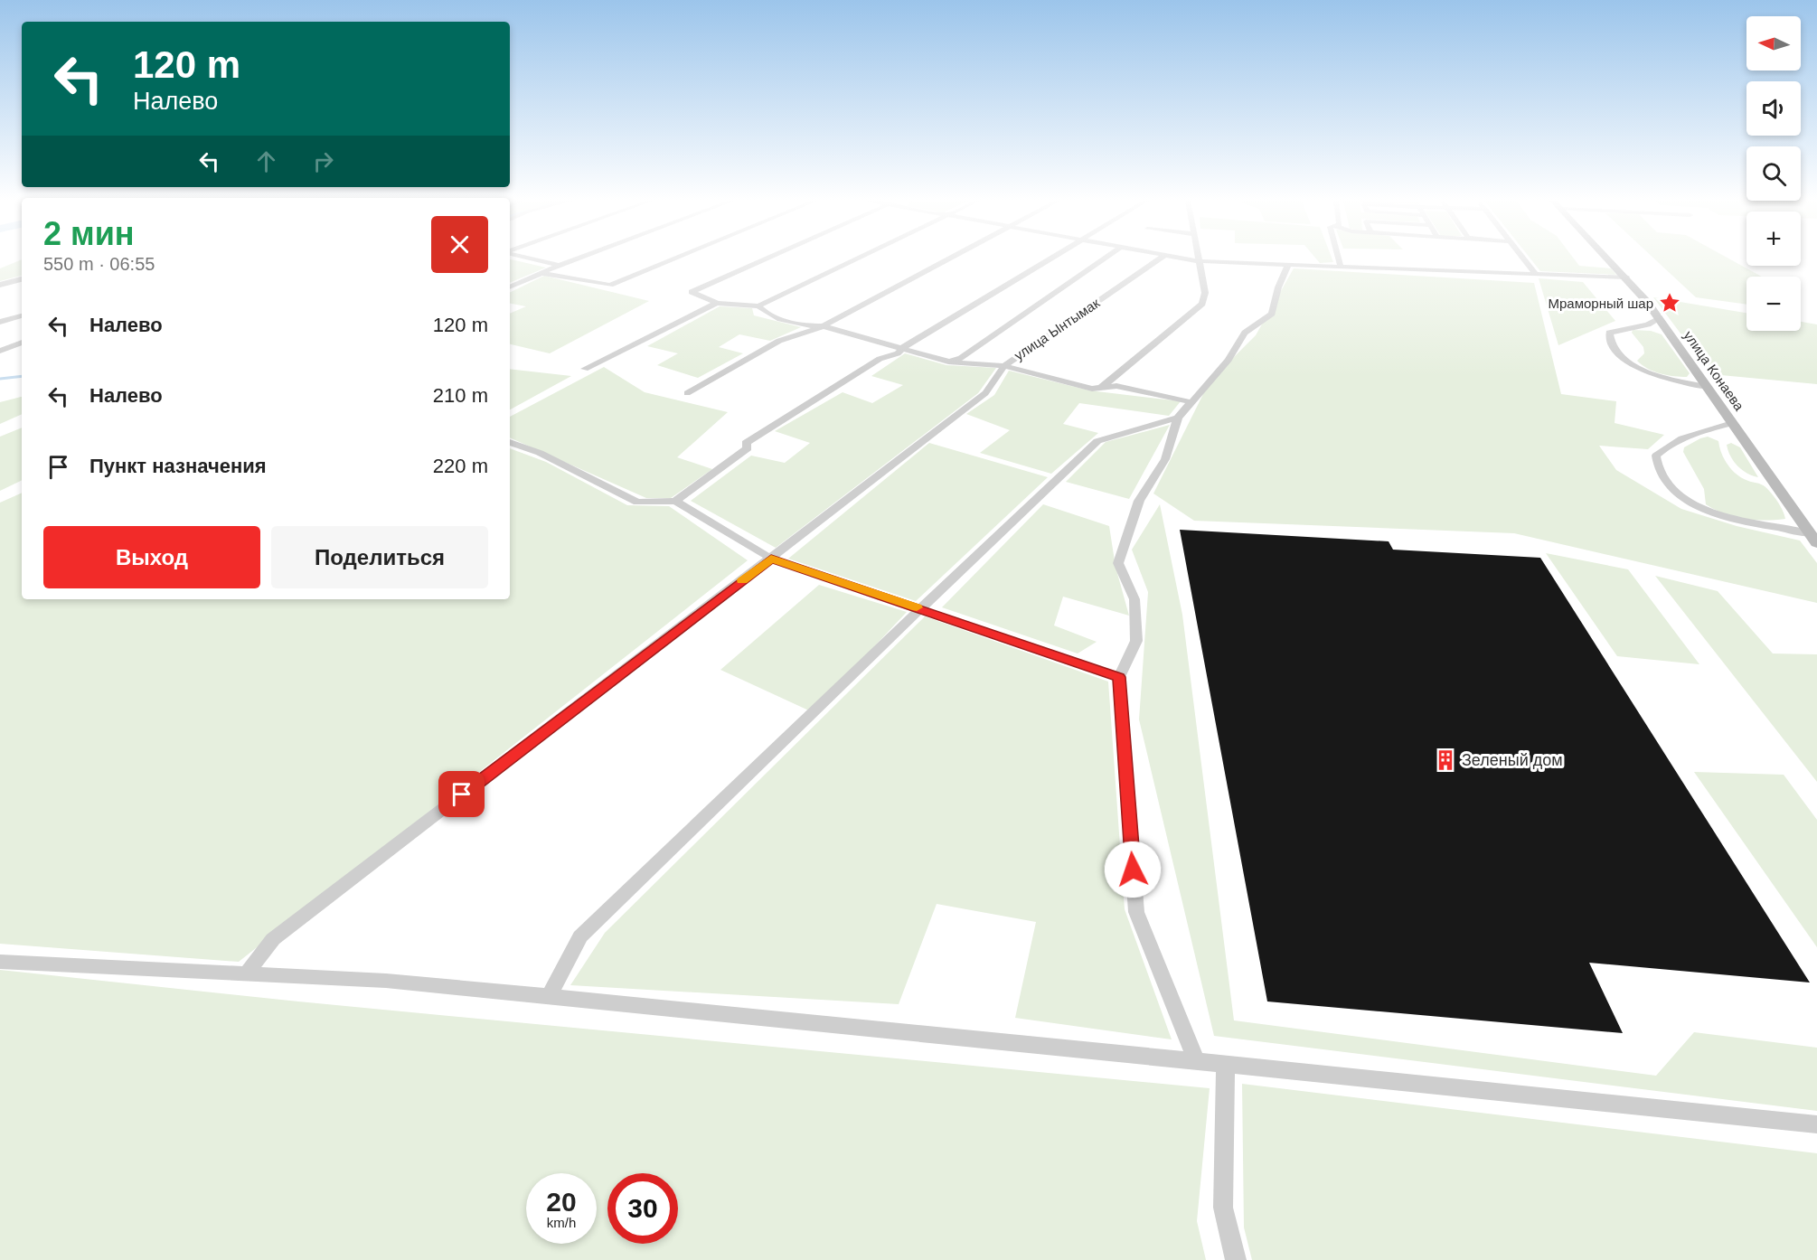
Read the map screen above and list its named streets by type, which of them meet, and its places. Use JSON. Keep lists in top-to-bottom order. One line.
{"streets":{"main road":["улица Конаева"],"street":["улица Ынтымак"]},"places":{"place":["Мраморный шар"],"building":["Зеленый дом"]},"north":"left","page":{"map_buttons":["+","−"],"turn":["120 m","Налево"],"heading":["2 мин","550 m · 06:55"],"list":[{"name":"Налево","value":"120 m"},{"name":"Налево","value":"210 m"},{"name":"Пункт назначения","value":"220 m"}],"buttons":["Выход","Поделиться"],"speed":"20 km/h","limit":"30"}}
